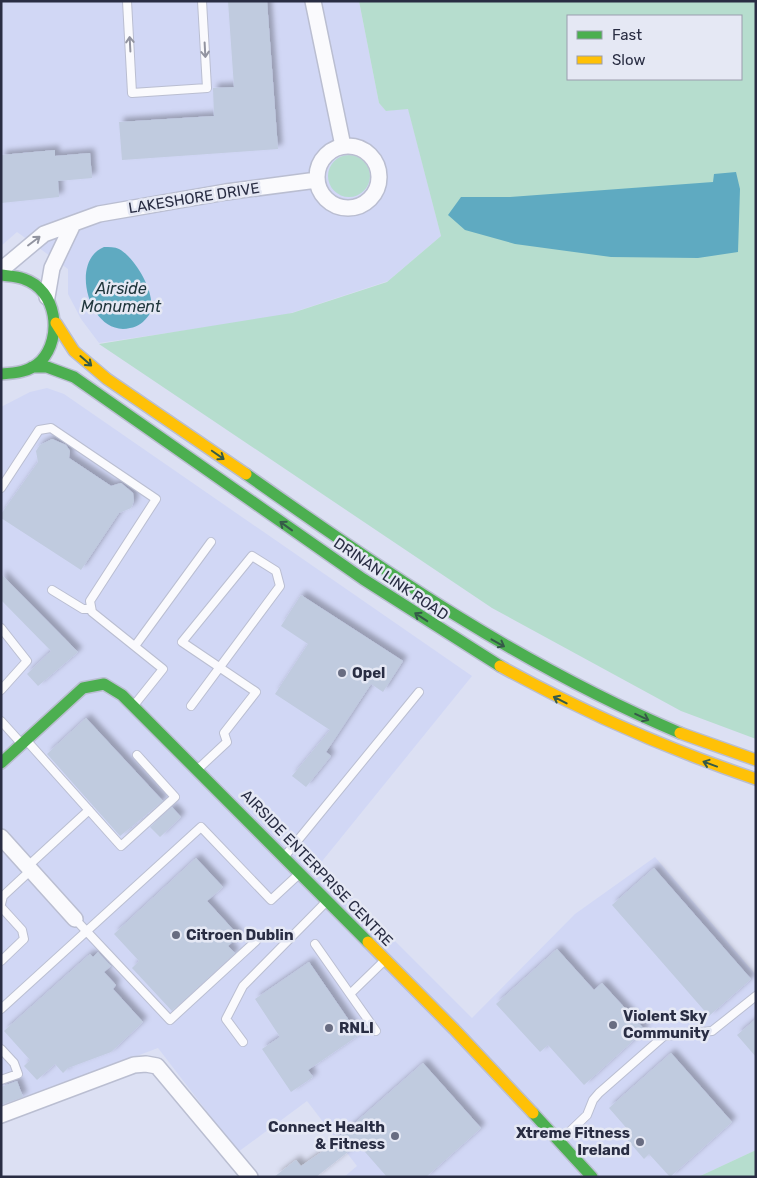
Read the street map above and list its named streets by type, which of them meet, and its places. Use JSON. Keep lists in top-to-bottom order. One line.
{"streets":{"main road":["DRINAN LINK ROAD","AIRSIDE ENTERPRISE CENTRE"],"street":["LAKESHORE DRIVE"]},"water":["Airside Monument"],"places":["Opel","Citroen Dublin","Violent Sky Community","RNLI","Connect Health & Fitness","Xtreme Fitness Ireland"],"legend":["Fast","Slow"]}
